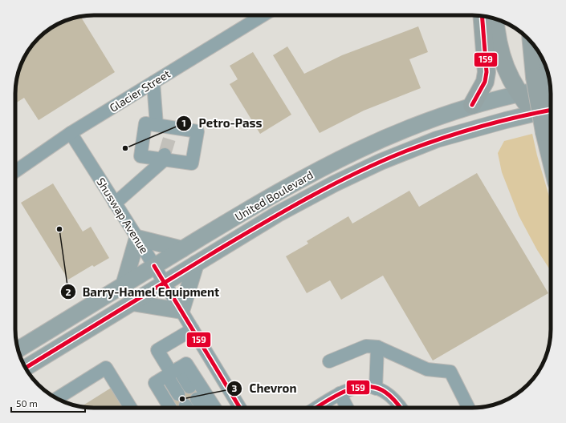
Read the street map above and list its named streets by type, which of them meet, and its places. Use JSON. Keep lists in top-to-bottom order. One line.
{"streets":{"main road":["United Boulevard"],"street":["Glacier Street","Shuswap Avenue"]},"crossings":[["Glacier Street","Shuswap Avenue"],["United Boulevard","Shuswap Avenue"]],"places":["Petro-Pass","Barry-Hamel Equipment","Chevron"],"lines":["transit line 159"],"scale_bar":"50 m"}
